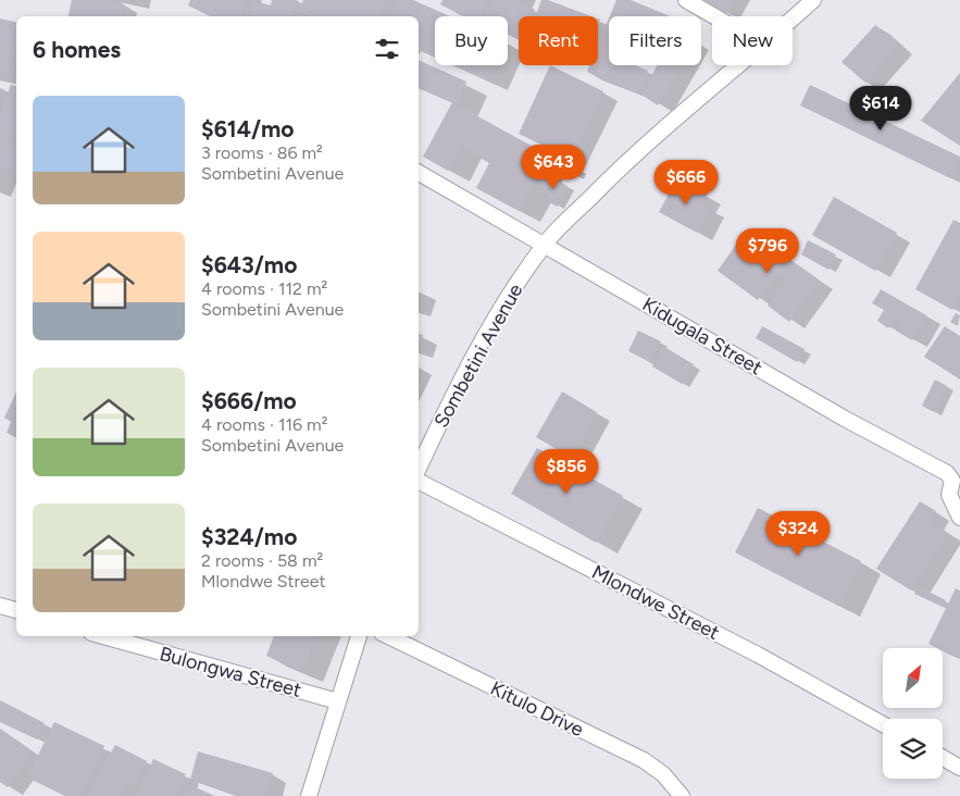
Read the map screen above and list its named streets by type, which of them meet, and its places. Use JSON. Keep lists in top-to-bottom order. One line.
{"streets":{"street":["Kidugala Street","Sombetini Avenue","Mlondwe Street","Bulongwa Street","Kitulo Drive"]},"crossings":[["Kidugala Street","Sombetini Avenue"]],"north":"top right","page":{"chip":["Buy","Rent","Filters","New"],"heading":"6 homes","list":[{"name":"$614/mo","note":"3 rooms · 86 m² · Sombetini Avenue"},{"name":"$643/mo","note":"4 rooms · 112 m² · Sombetini Avenue"},{"name":"$666/mo","note":"4 rooms · 116 m² · Sombetini Avenue"},{"name":"$324/mo","note":"2 rooms · 58 m² · Mlondwe Street"}],"price":["$614","$643","$666","$796","$856","$324"]}}
